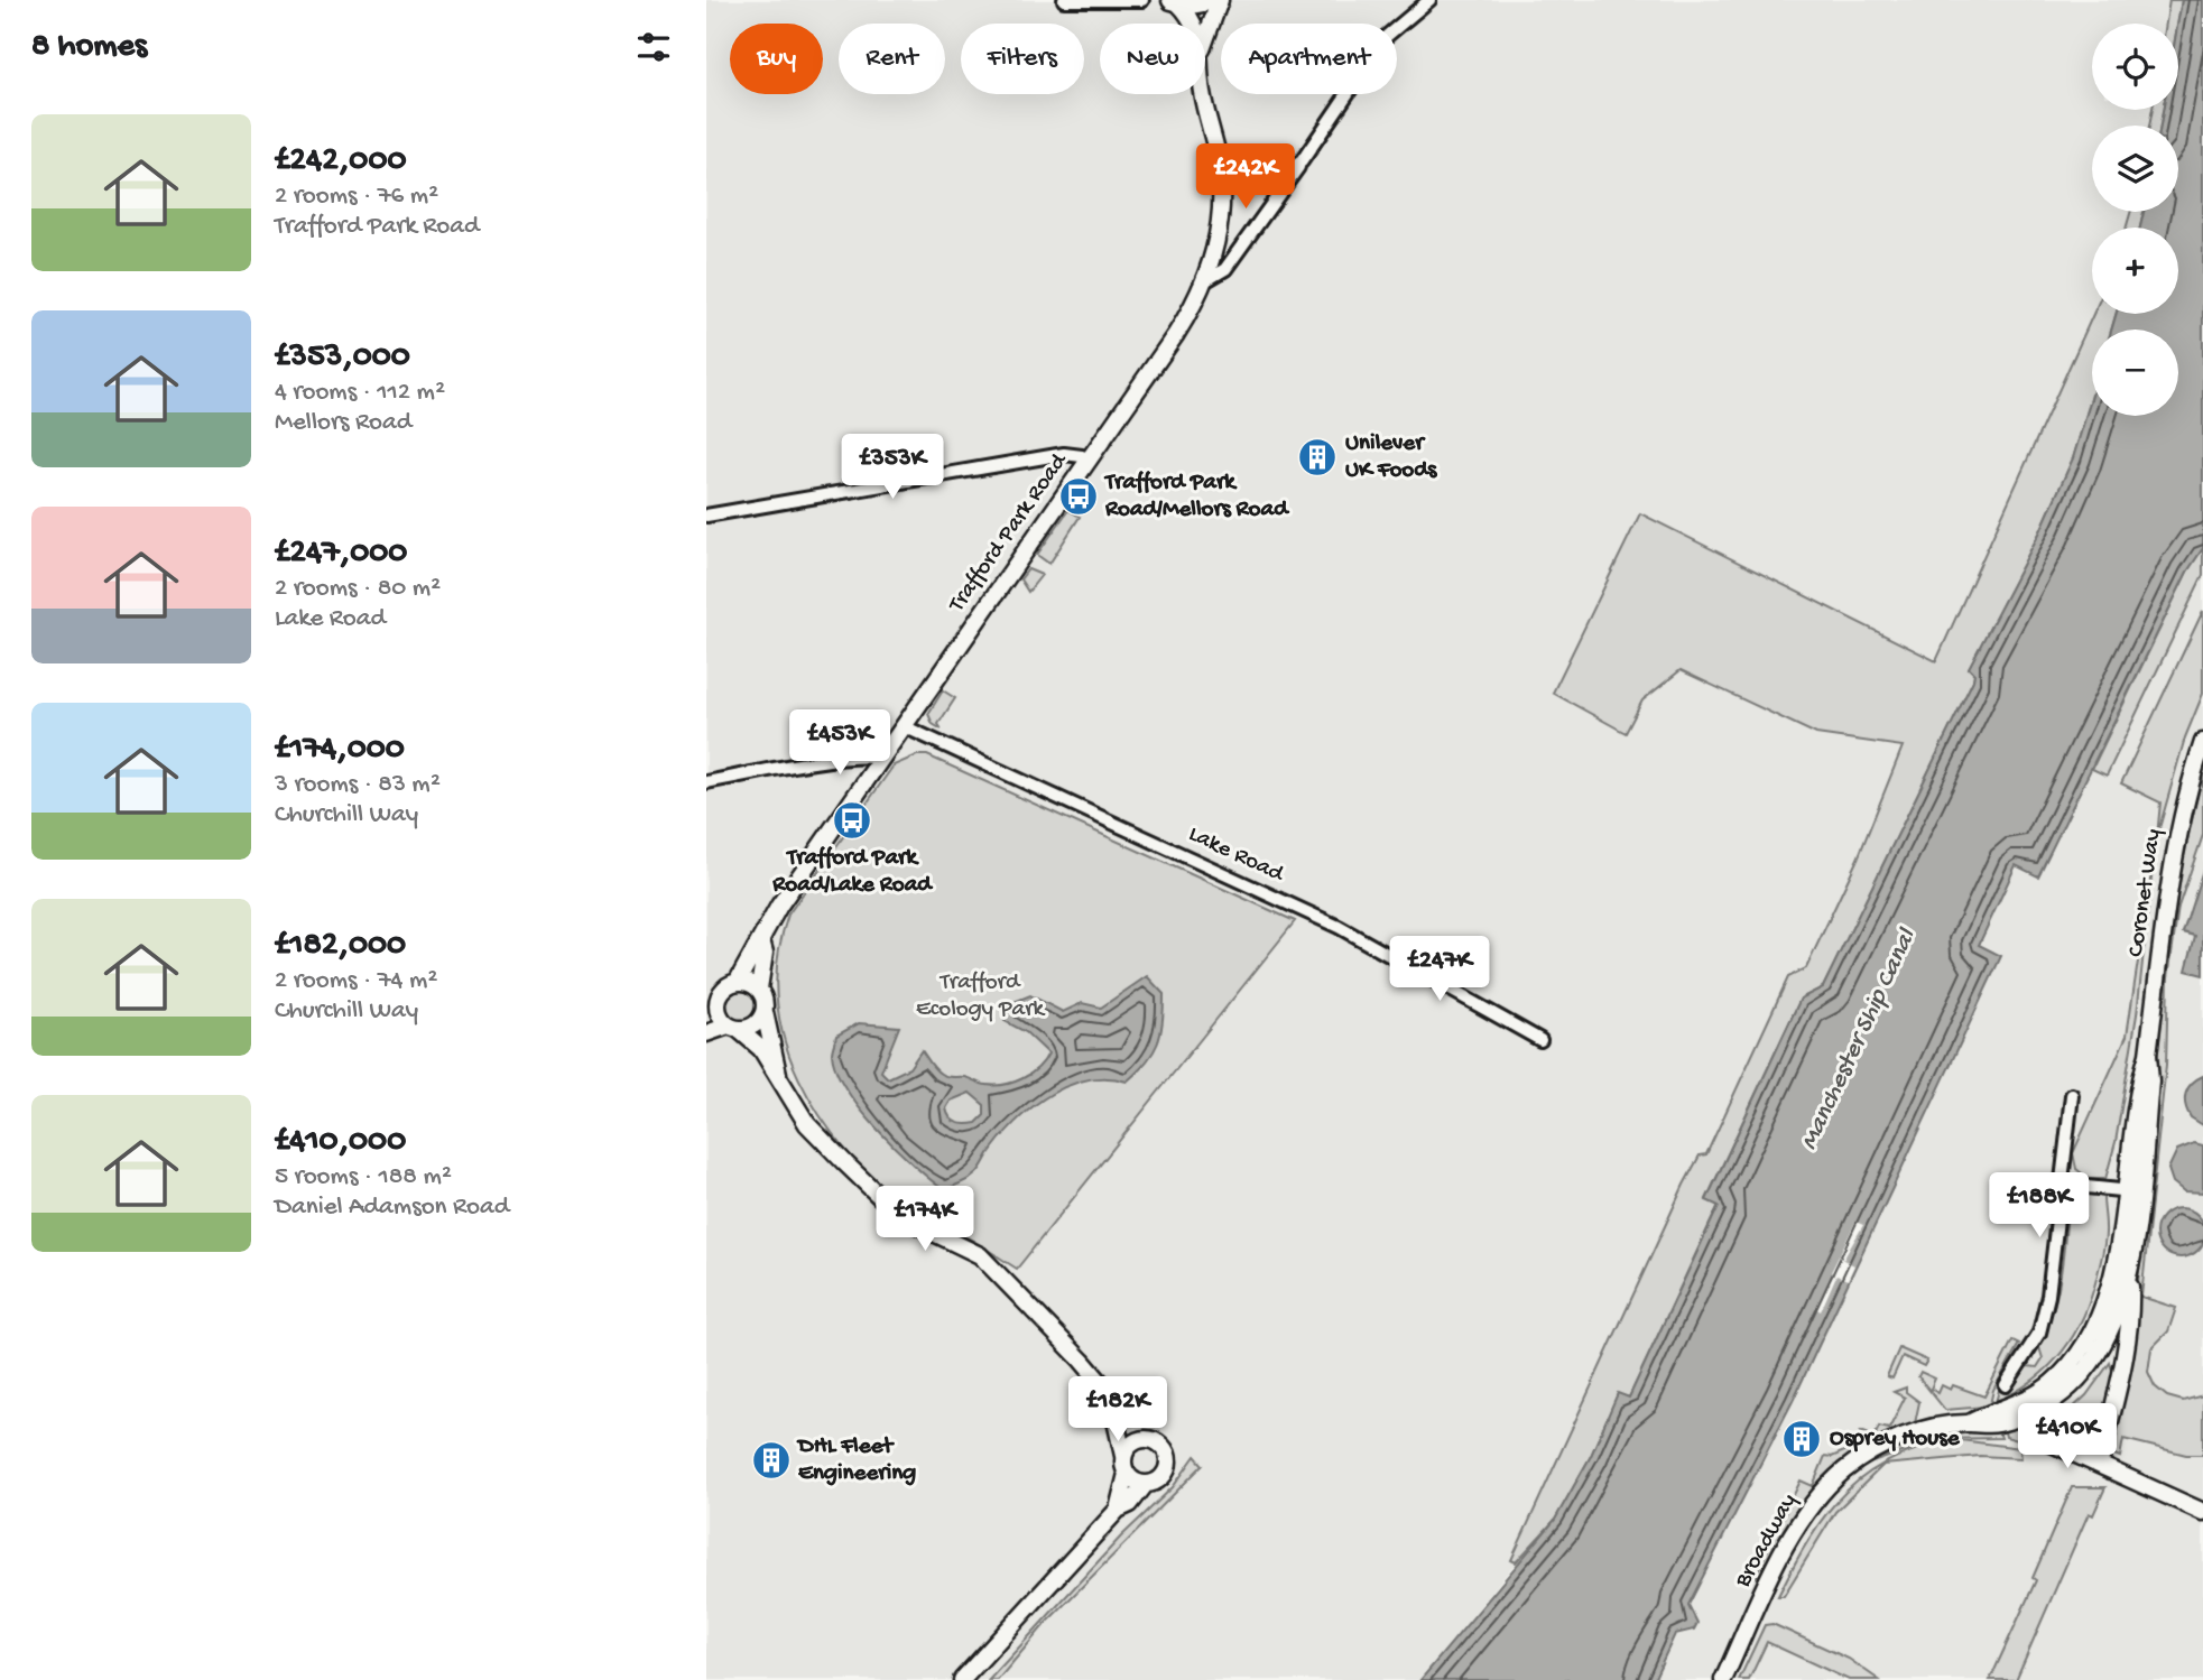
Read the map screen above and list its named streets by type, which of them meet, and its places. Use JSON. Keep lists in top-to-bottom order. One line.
{"streets":{"street":["Trafford Park Road","Lake Road","Coronet Way","Broadway"]},"crossings":[["Trafford Park Road","Lake Road"],["Coronet Way","Broadway"]],"water":["Manchester Ship Canal"],"parks":["Trafford Ecology Park"],"places":{"building":["Unilever UK Foods","Osprey House","DHL Fleet Engineering"],"bus stop":["Trafford Park Road/Mellors Road","Trafford Park Road/Lake Road"]},"page":{"heading":"8 homes","map_buttons":["+","−"],"chip":["Buy","Rent","Filters","New","Apartment"],"list":[{"name":"£242,000","note":"2 rooms · 76 m² · Trafford Park Road"},{"name":"£353,000","note":"4 rooms · 112 m² · Mellors Road"},{"name":"£247,000","note":"2 rooms · 80 m² · Lake Road"},{"name":"£174,000","note":"3 rooms · 83 m² · Churchill Way"},{"name":"£182,000","note":"2 rooms · 74 m² · Churchill Way"},{"name":"£410,000","note":"5 rooms · 188 m² · Daniel Adamson Road"}],"price":["£242K","£353K","£453K","£247K","£188K","£174K","£182K","£410K"]}}
